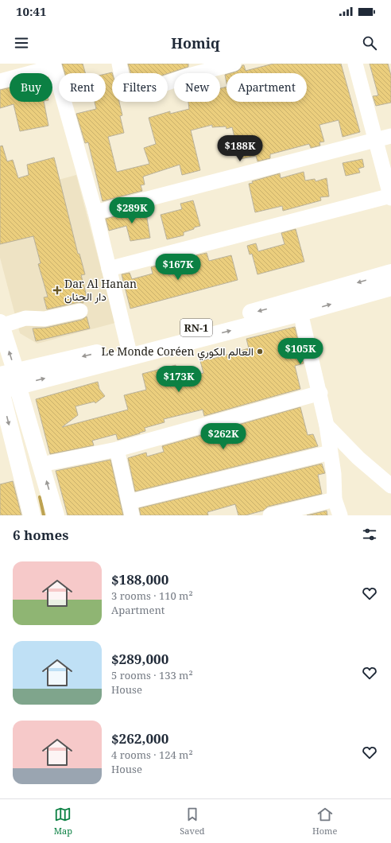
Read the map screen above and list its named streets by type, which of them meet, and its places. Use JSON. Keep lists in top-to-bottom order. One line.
{"streets":{"main road":["RN-1"]},"places":{"health":["Dar Al Hanan دار الحنان"],"other":["Le Monde Coréen العالم الكوري"]},"page":{"status":"10:41","header":"Homiq","chip":["Buy","Rent","Filters","New","Apartment"],"price":["$188K","$289K","$167K","$105K","$173K","$262K"],"heading":"6 homes","list":[{"name":"$188,000","note":"3 rooms · 110 m² · Apartment"},{"name":"$289,000","note":"5 rooms · 133 m² · House"},{"name":"$262,000","note":"4 rooms · 124 m² · House"}],"tabs":["Map","Saved","Home"]}}
